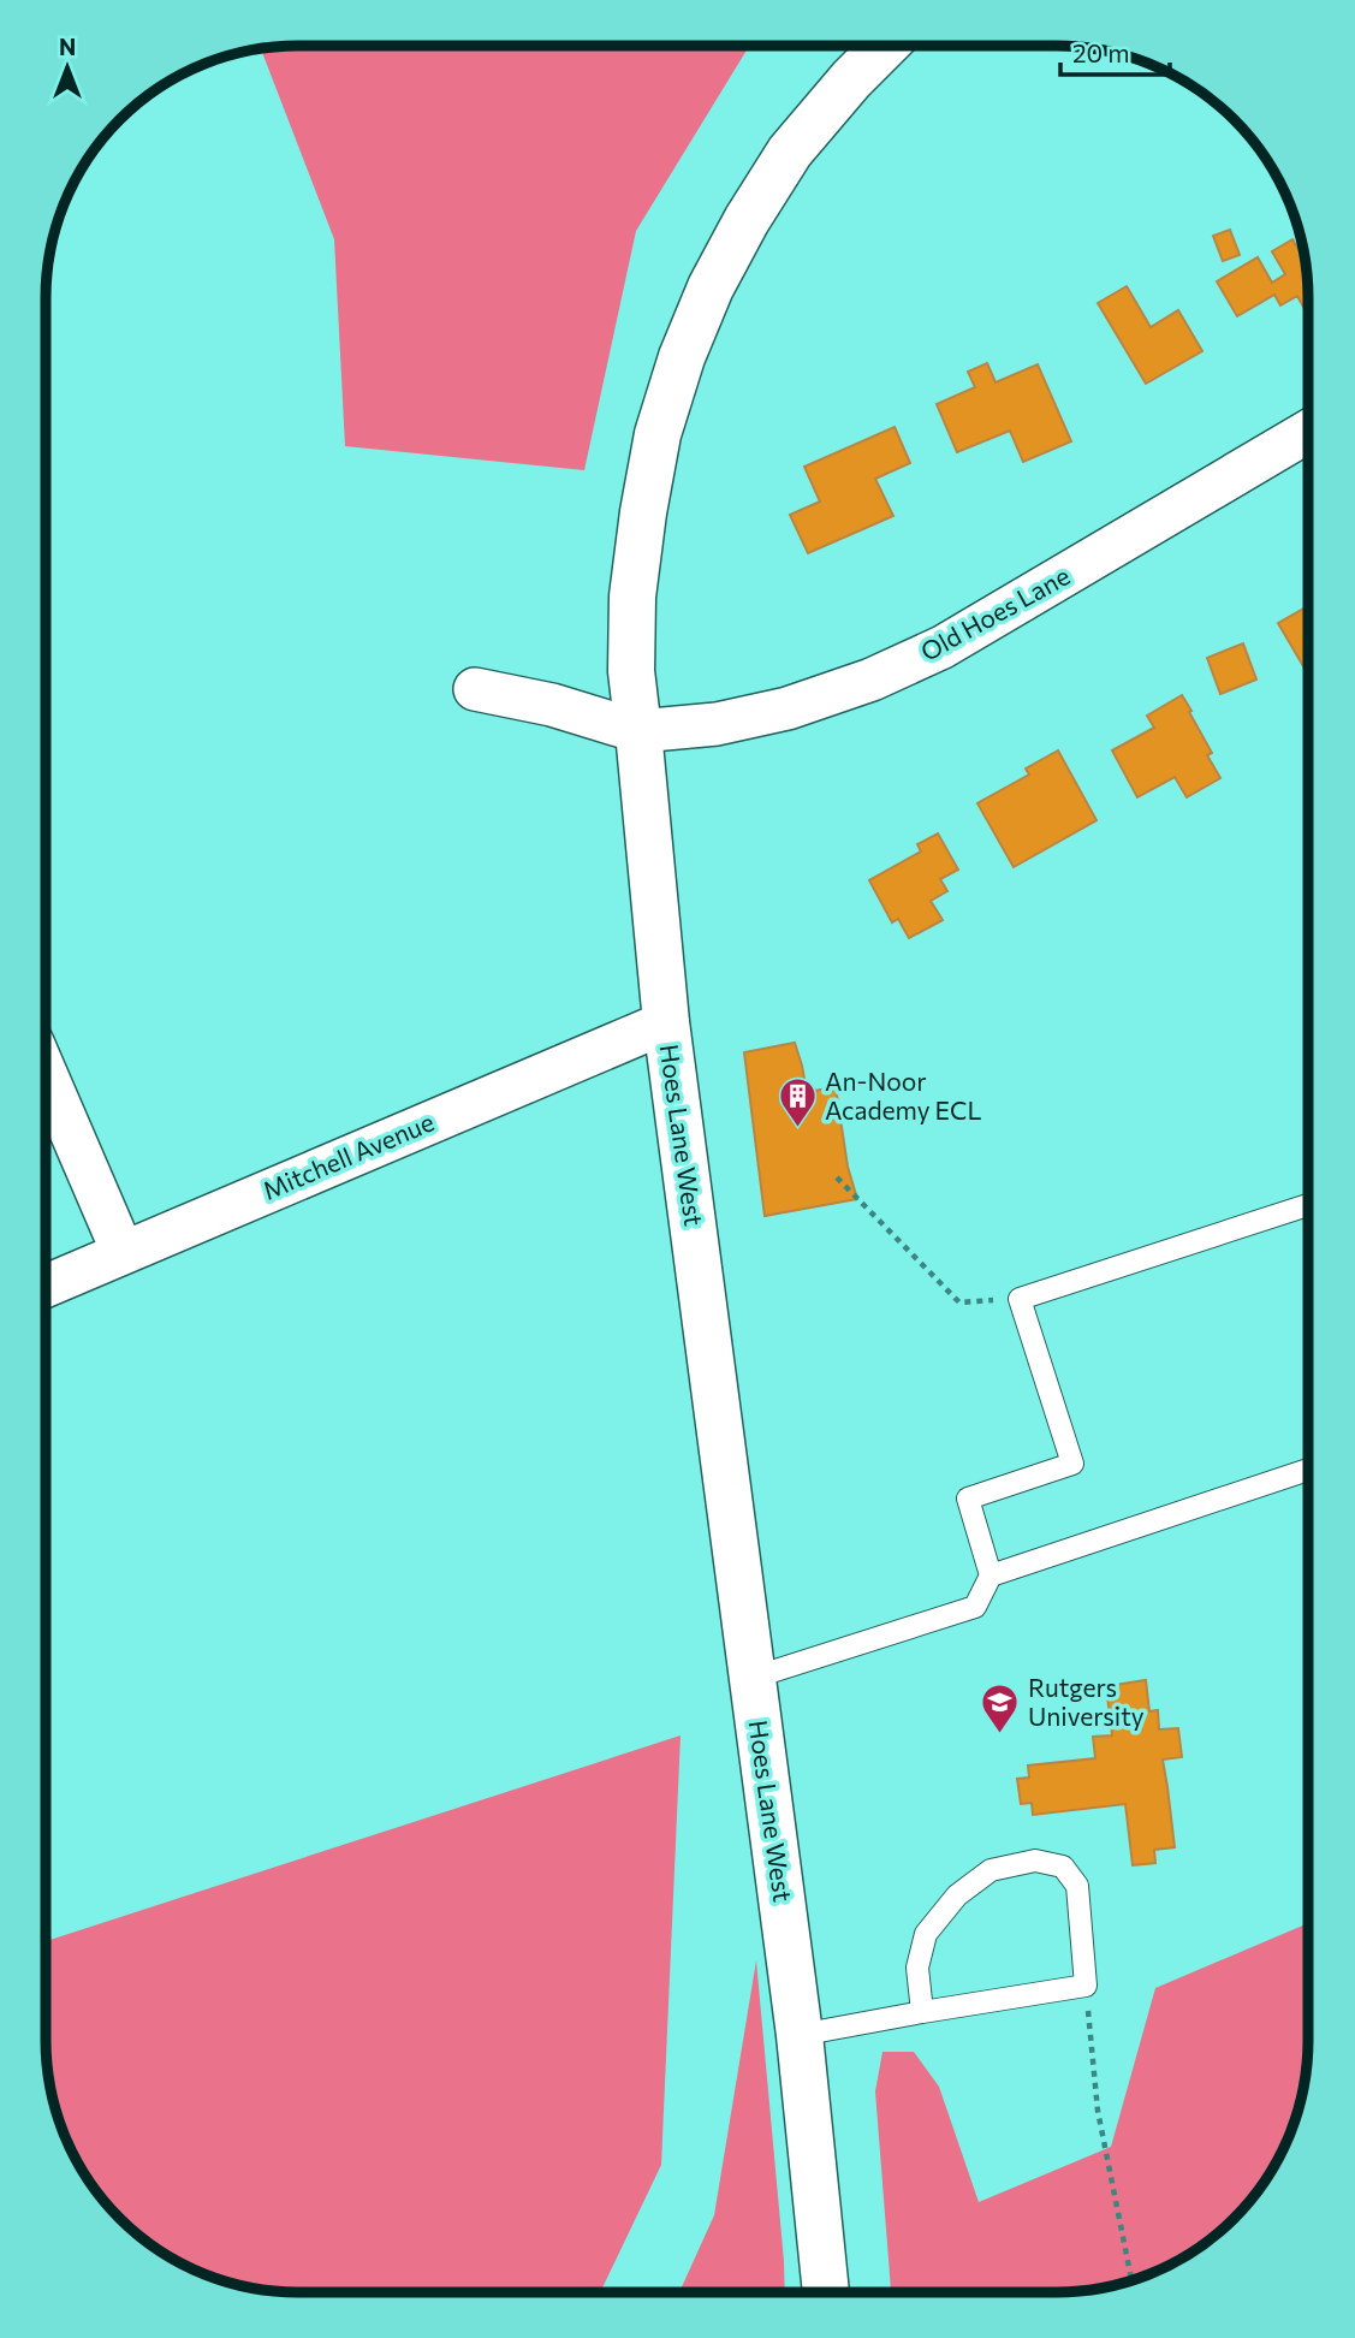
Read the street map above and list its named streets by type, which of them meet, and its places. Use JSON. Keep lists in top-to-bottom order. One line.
{"streets":{"street":["Old Hoes Lane","Hoes Lane West","Mitchell Avenue"]},"crossings":[["Old Hoes Lane","Hoes Lane West"],["Hoes Lane West","Mitchell Avenue"]],"places":{"building":["An-Noor Academy ECL"],"school or university":["Rutgers University"]},"scale_bar":"20 m","north":"top"}
